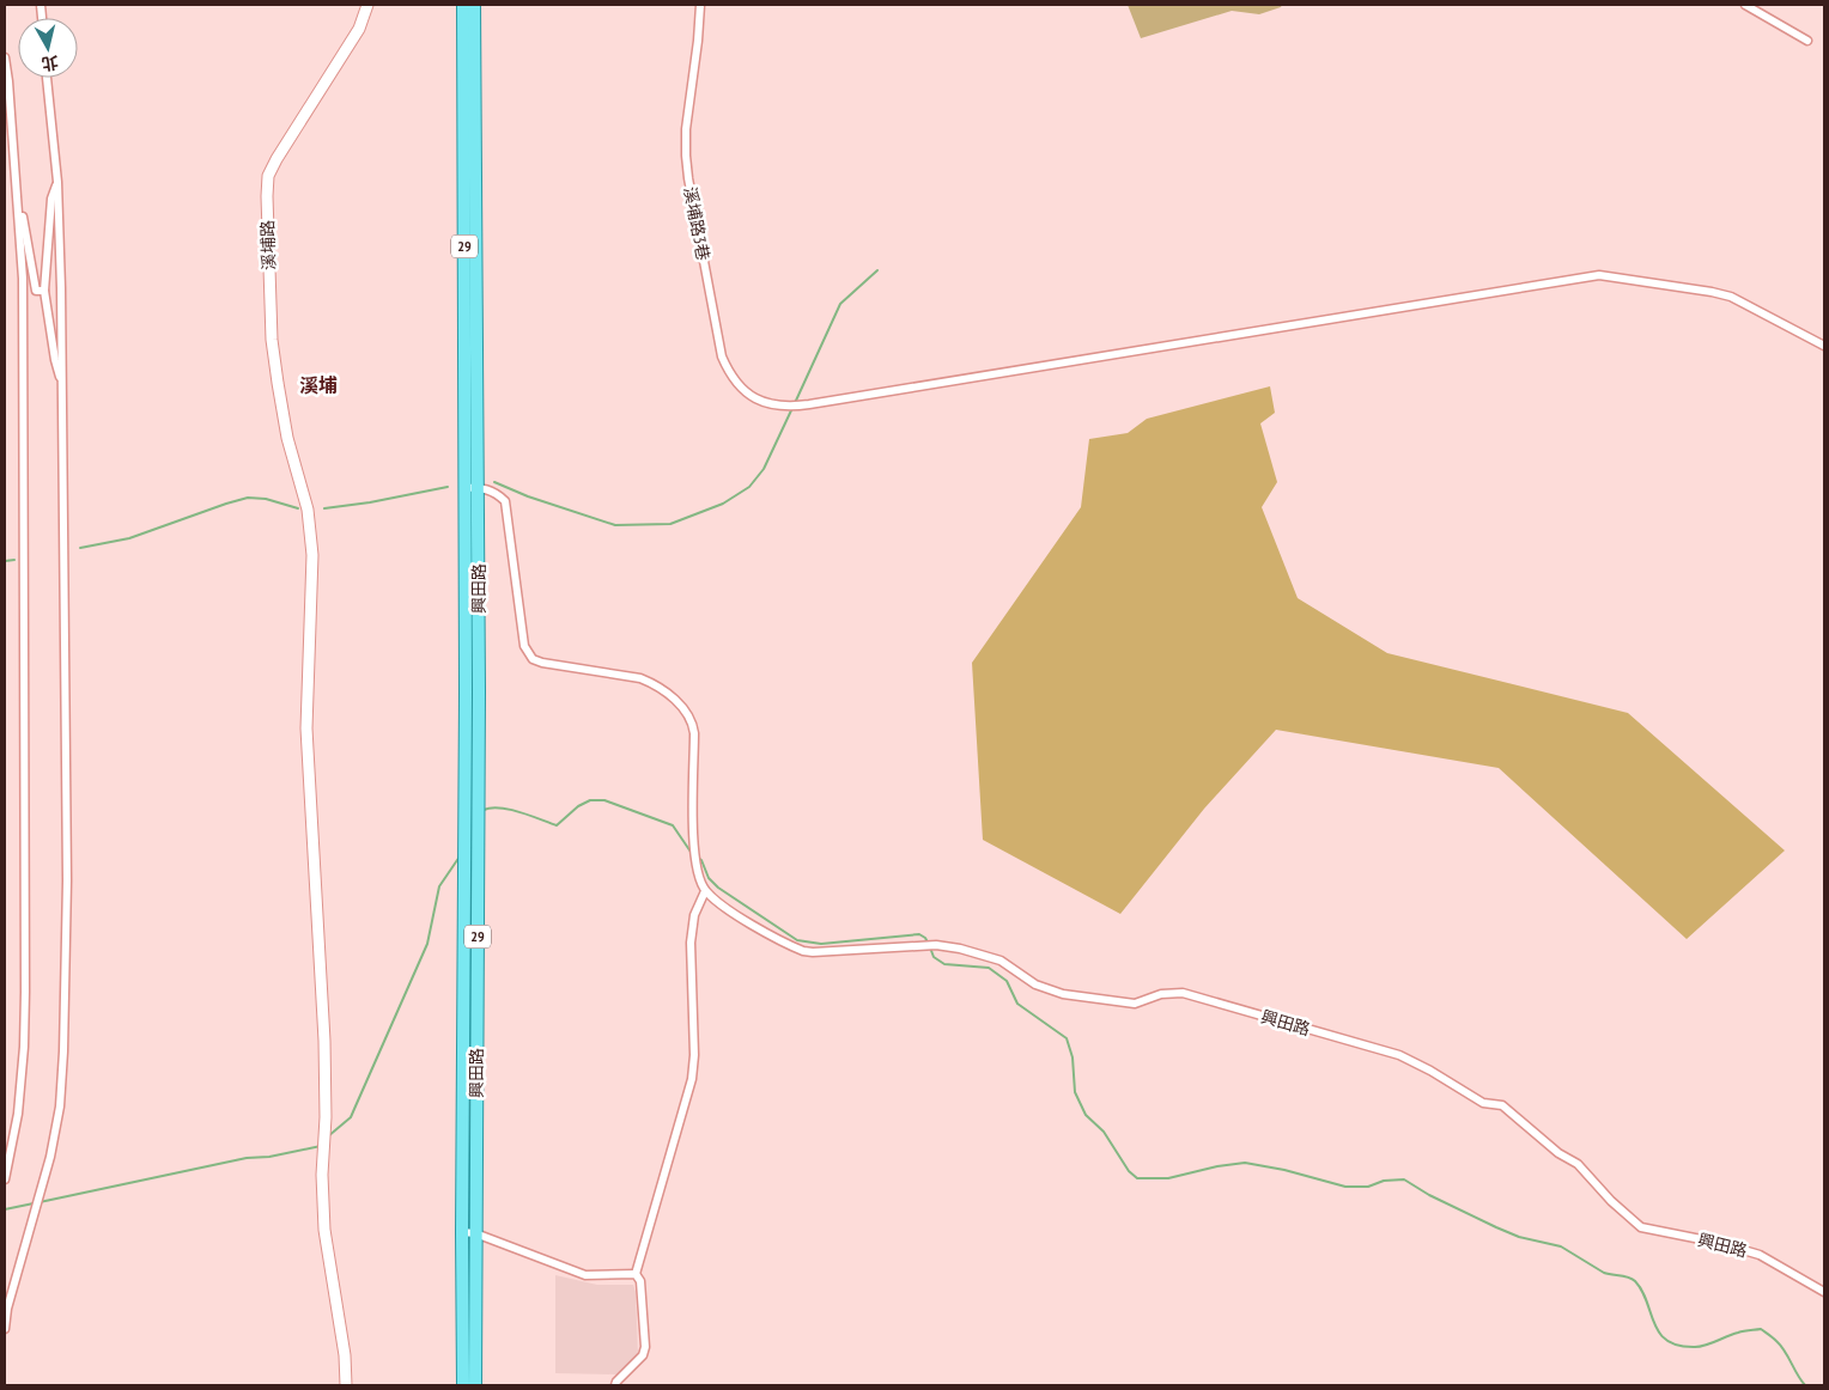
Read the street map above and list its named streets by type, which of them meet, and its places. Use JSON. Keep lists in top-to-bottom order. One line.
{"streets":{"main road":["29","興田路"],"street":["溪埔路3巷","溪埔路"]},"crossings":[["29","興田路"]],"districts":["溪埔"],"north":"bottom"}
